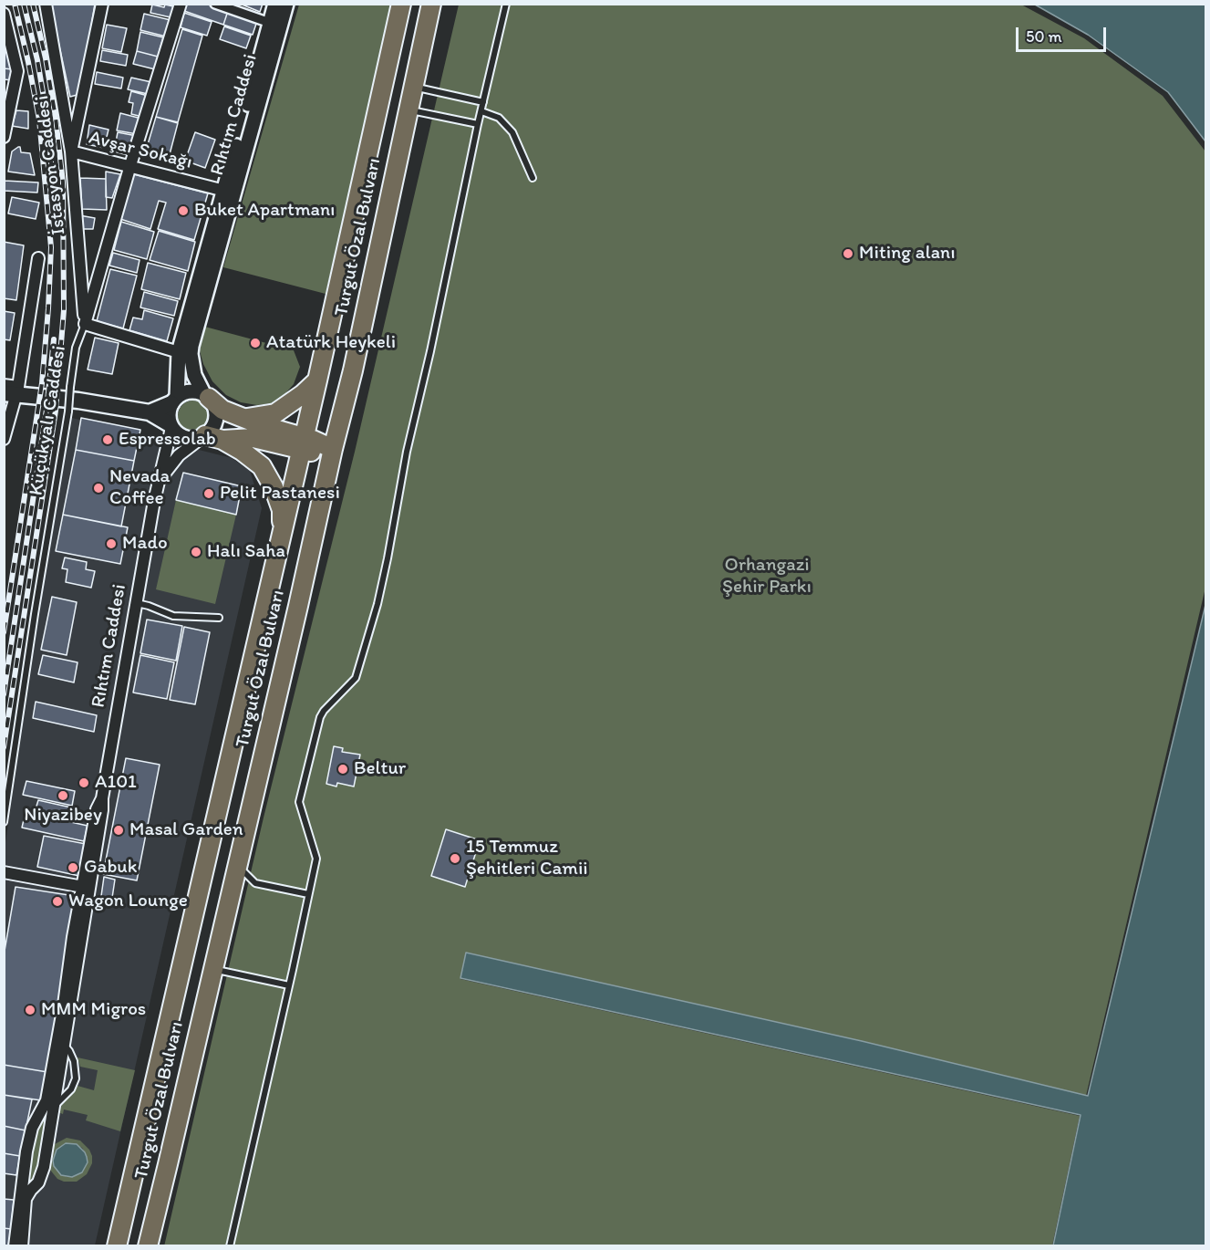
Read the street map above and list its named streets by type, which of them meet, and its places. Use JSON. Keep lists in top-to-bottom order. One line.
{"streets":{"highway":["Turgut Özal Bulvarı"],"street":["Rıhtım Caddesi","Avşar Sokağı","İstasyon Caddesi","Küçükyalı Caddesi"]},"crossings":[["Rıhtım Caddesi","Avşar Sokağı"],["Avşar Sokağı","İstasyon Caddesi"],["Avşar Sokağı","Küçükyalı Caddesi"],["İstasyon Caddesi","Küçükyalı Caddesi"]],"parks":["Orhangazi Şehir Parkı"],"places":["Buket Apartmanı","Miting alanı","Atatürk Heykeli","Espressolab","Nevada Coffee","Pelit Pastanesi","Mado","Halı Saha","Beltur","A101","Niyazibey","Masal Garden","15 Temmuz Şehitleri Camii","Gabuk","Wagon Lounge","MMM Migros"],"scale_bar":"50 m"}
